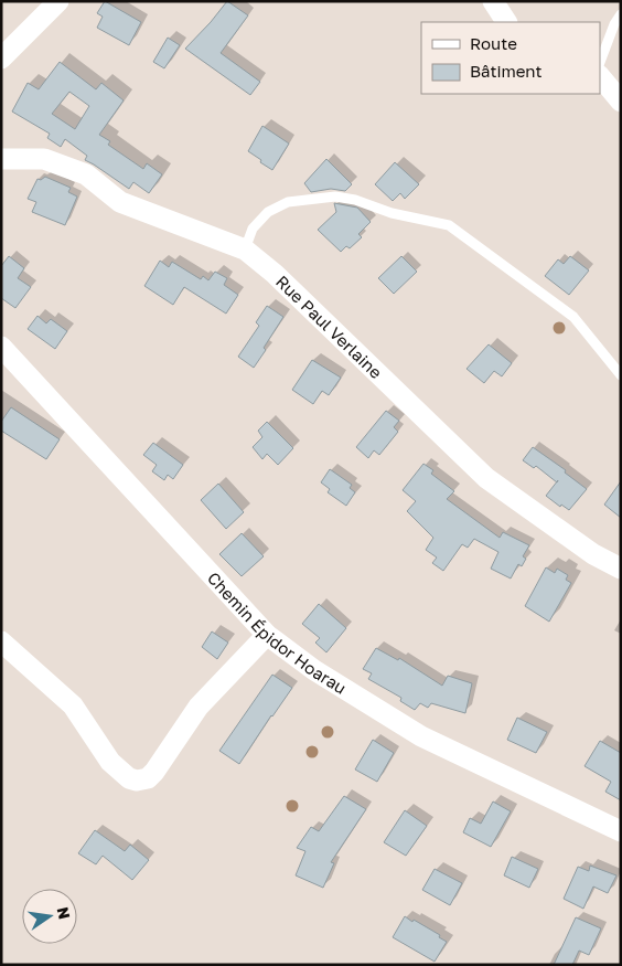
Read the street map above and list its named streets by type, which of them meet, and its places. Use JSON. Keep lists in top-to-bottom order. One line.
{"streets":{"street":["Rue Paul Verlaine","Chemin Épidor Hoarau"]},"legend":["Route","Bâtiment"],"north":"right"}
